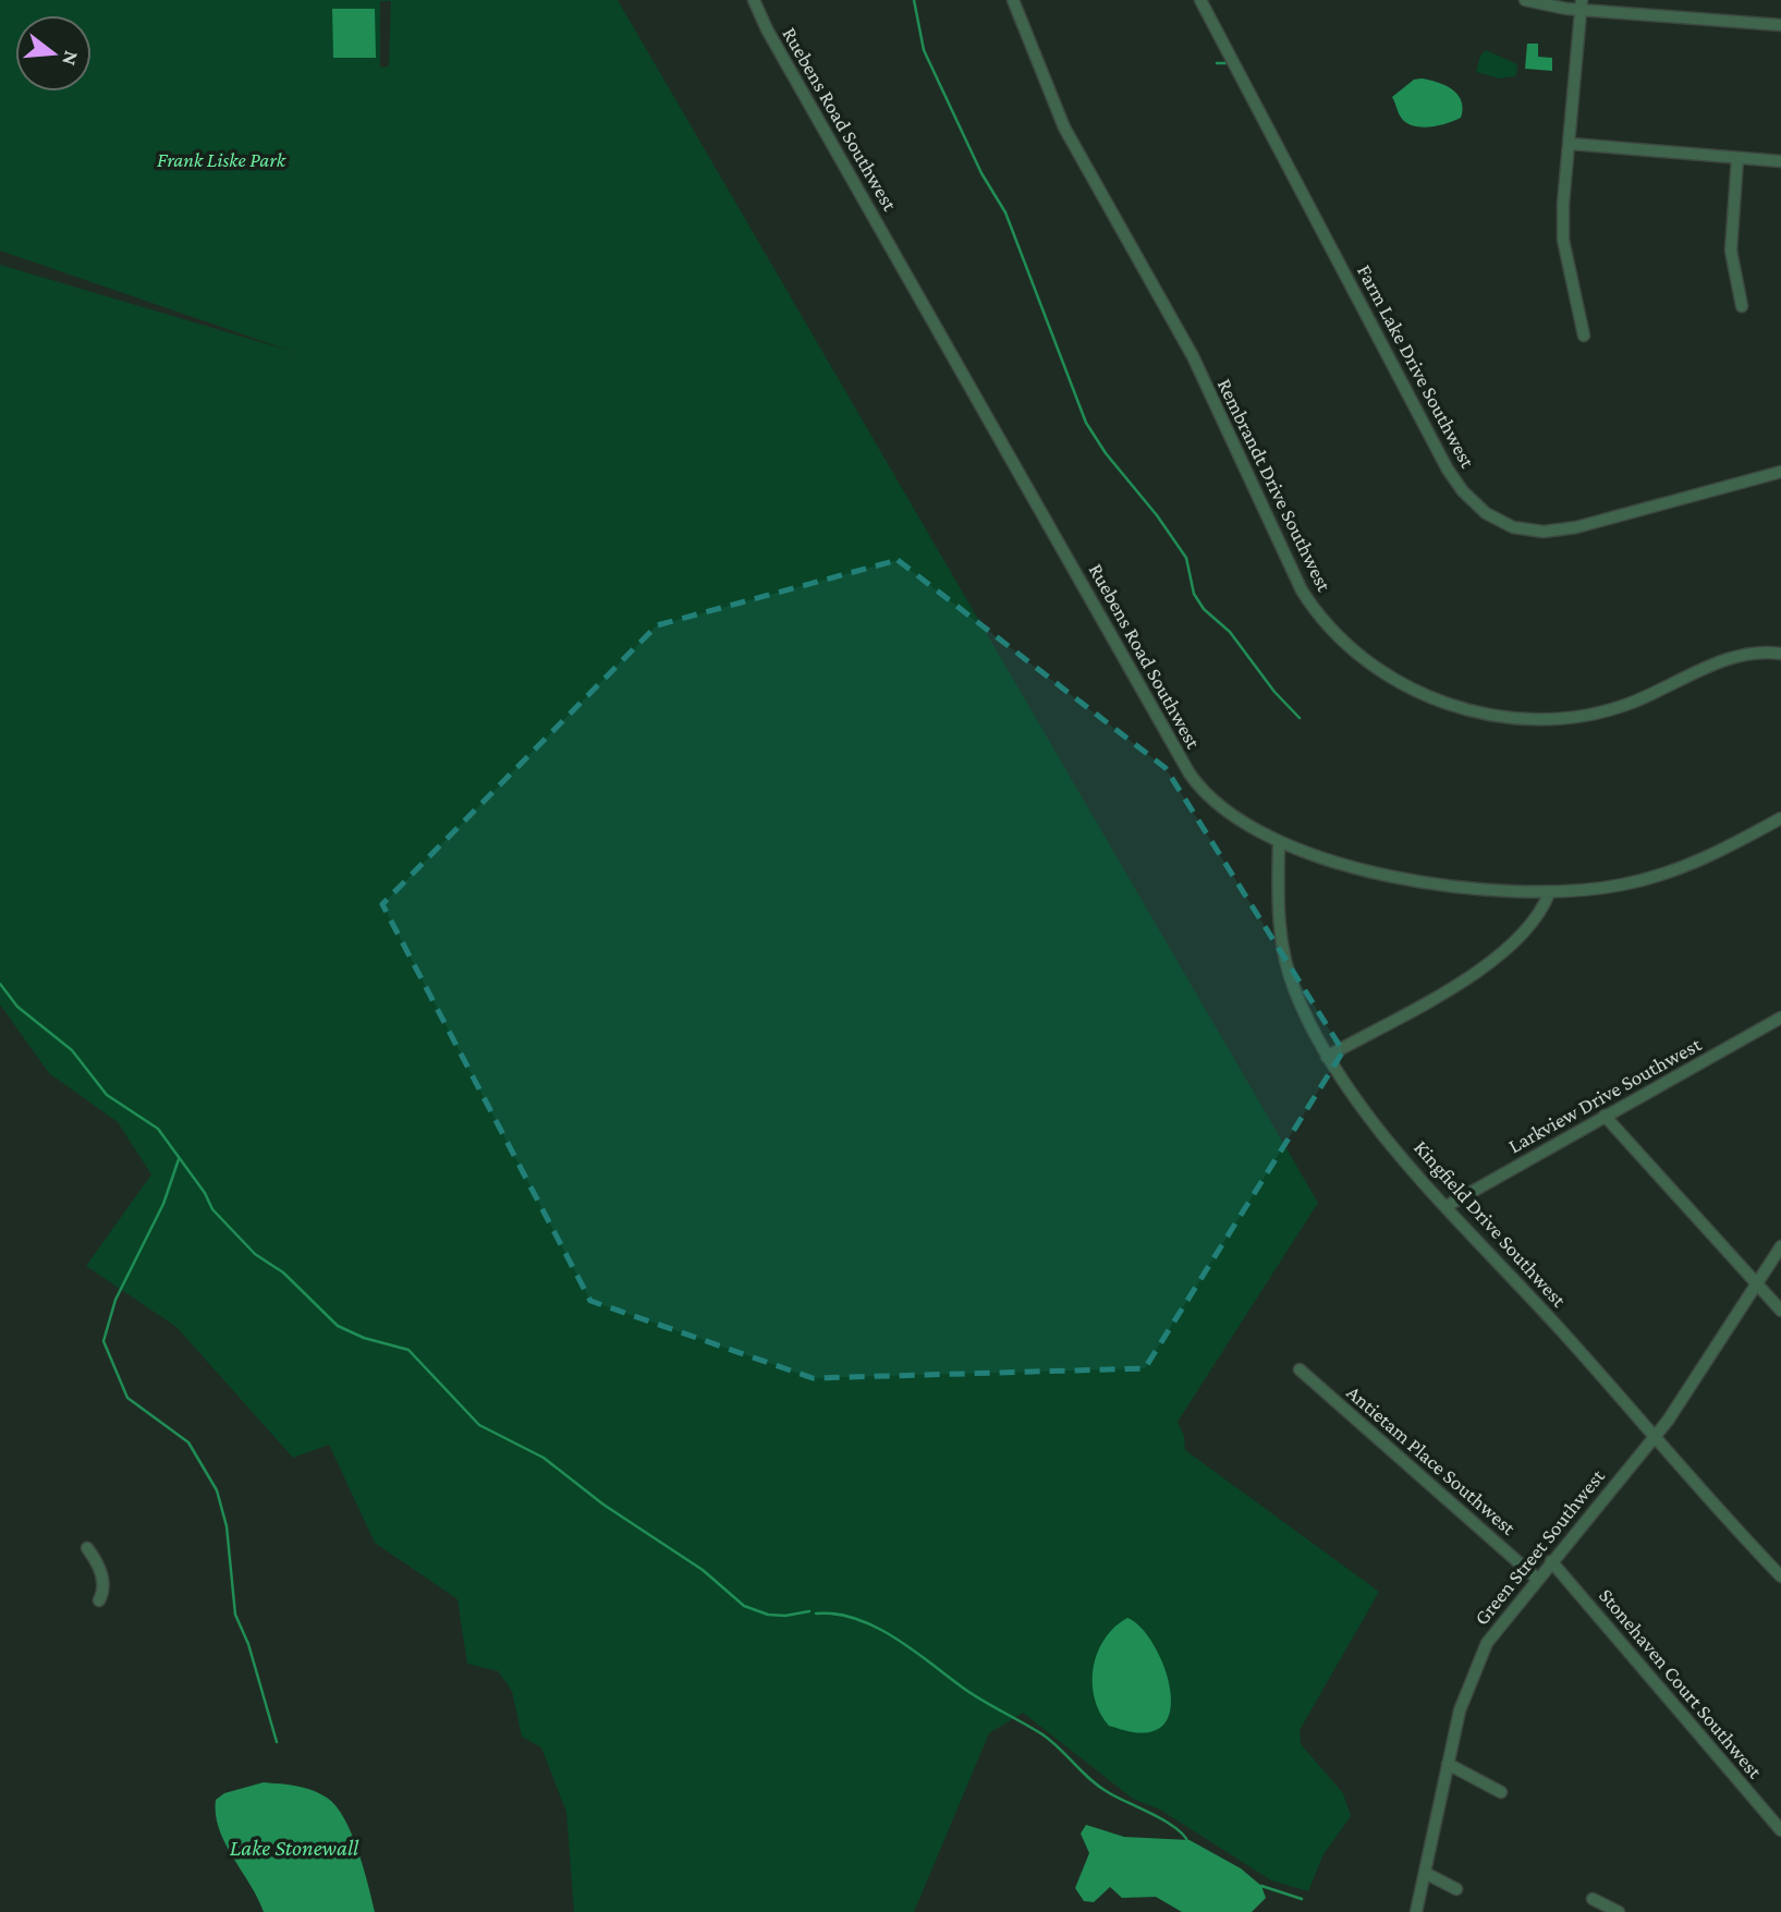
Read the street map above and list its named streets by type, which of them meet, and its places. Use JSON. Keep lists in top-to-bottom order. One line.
{"streets":{"street":["Ruebens Road Southwest","Farm Lake Drive Southwest","Rembrandt Drive Southwest","Larkview Drive Southwest","Kingfield Drive Southwest","Antietam Place Southwest","Green Street Southwest","Stonehaven Court Southwest"]},"crossings":[["Ruebens Road Southwest","Kingfield Drive Southwest"],["Larkview Drive Southwest","Kingfield Drive Southwest"],["Kingfield Drive Southwest","Green Street Southwest"],["Antietam Place Southwest","Green Street Southwest"],["Green Street Southwest","Stonehaven Court Southwest"]],"water":["Lake Stonewall"],"parks":["Frank Liske Park"],"north":"right"}
